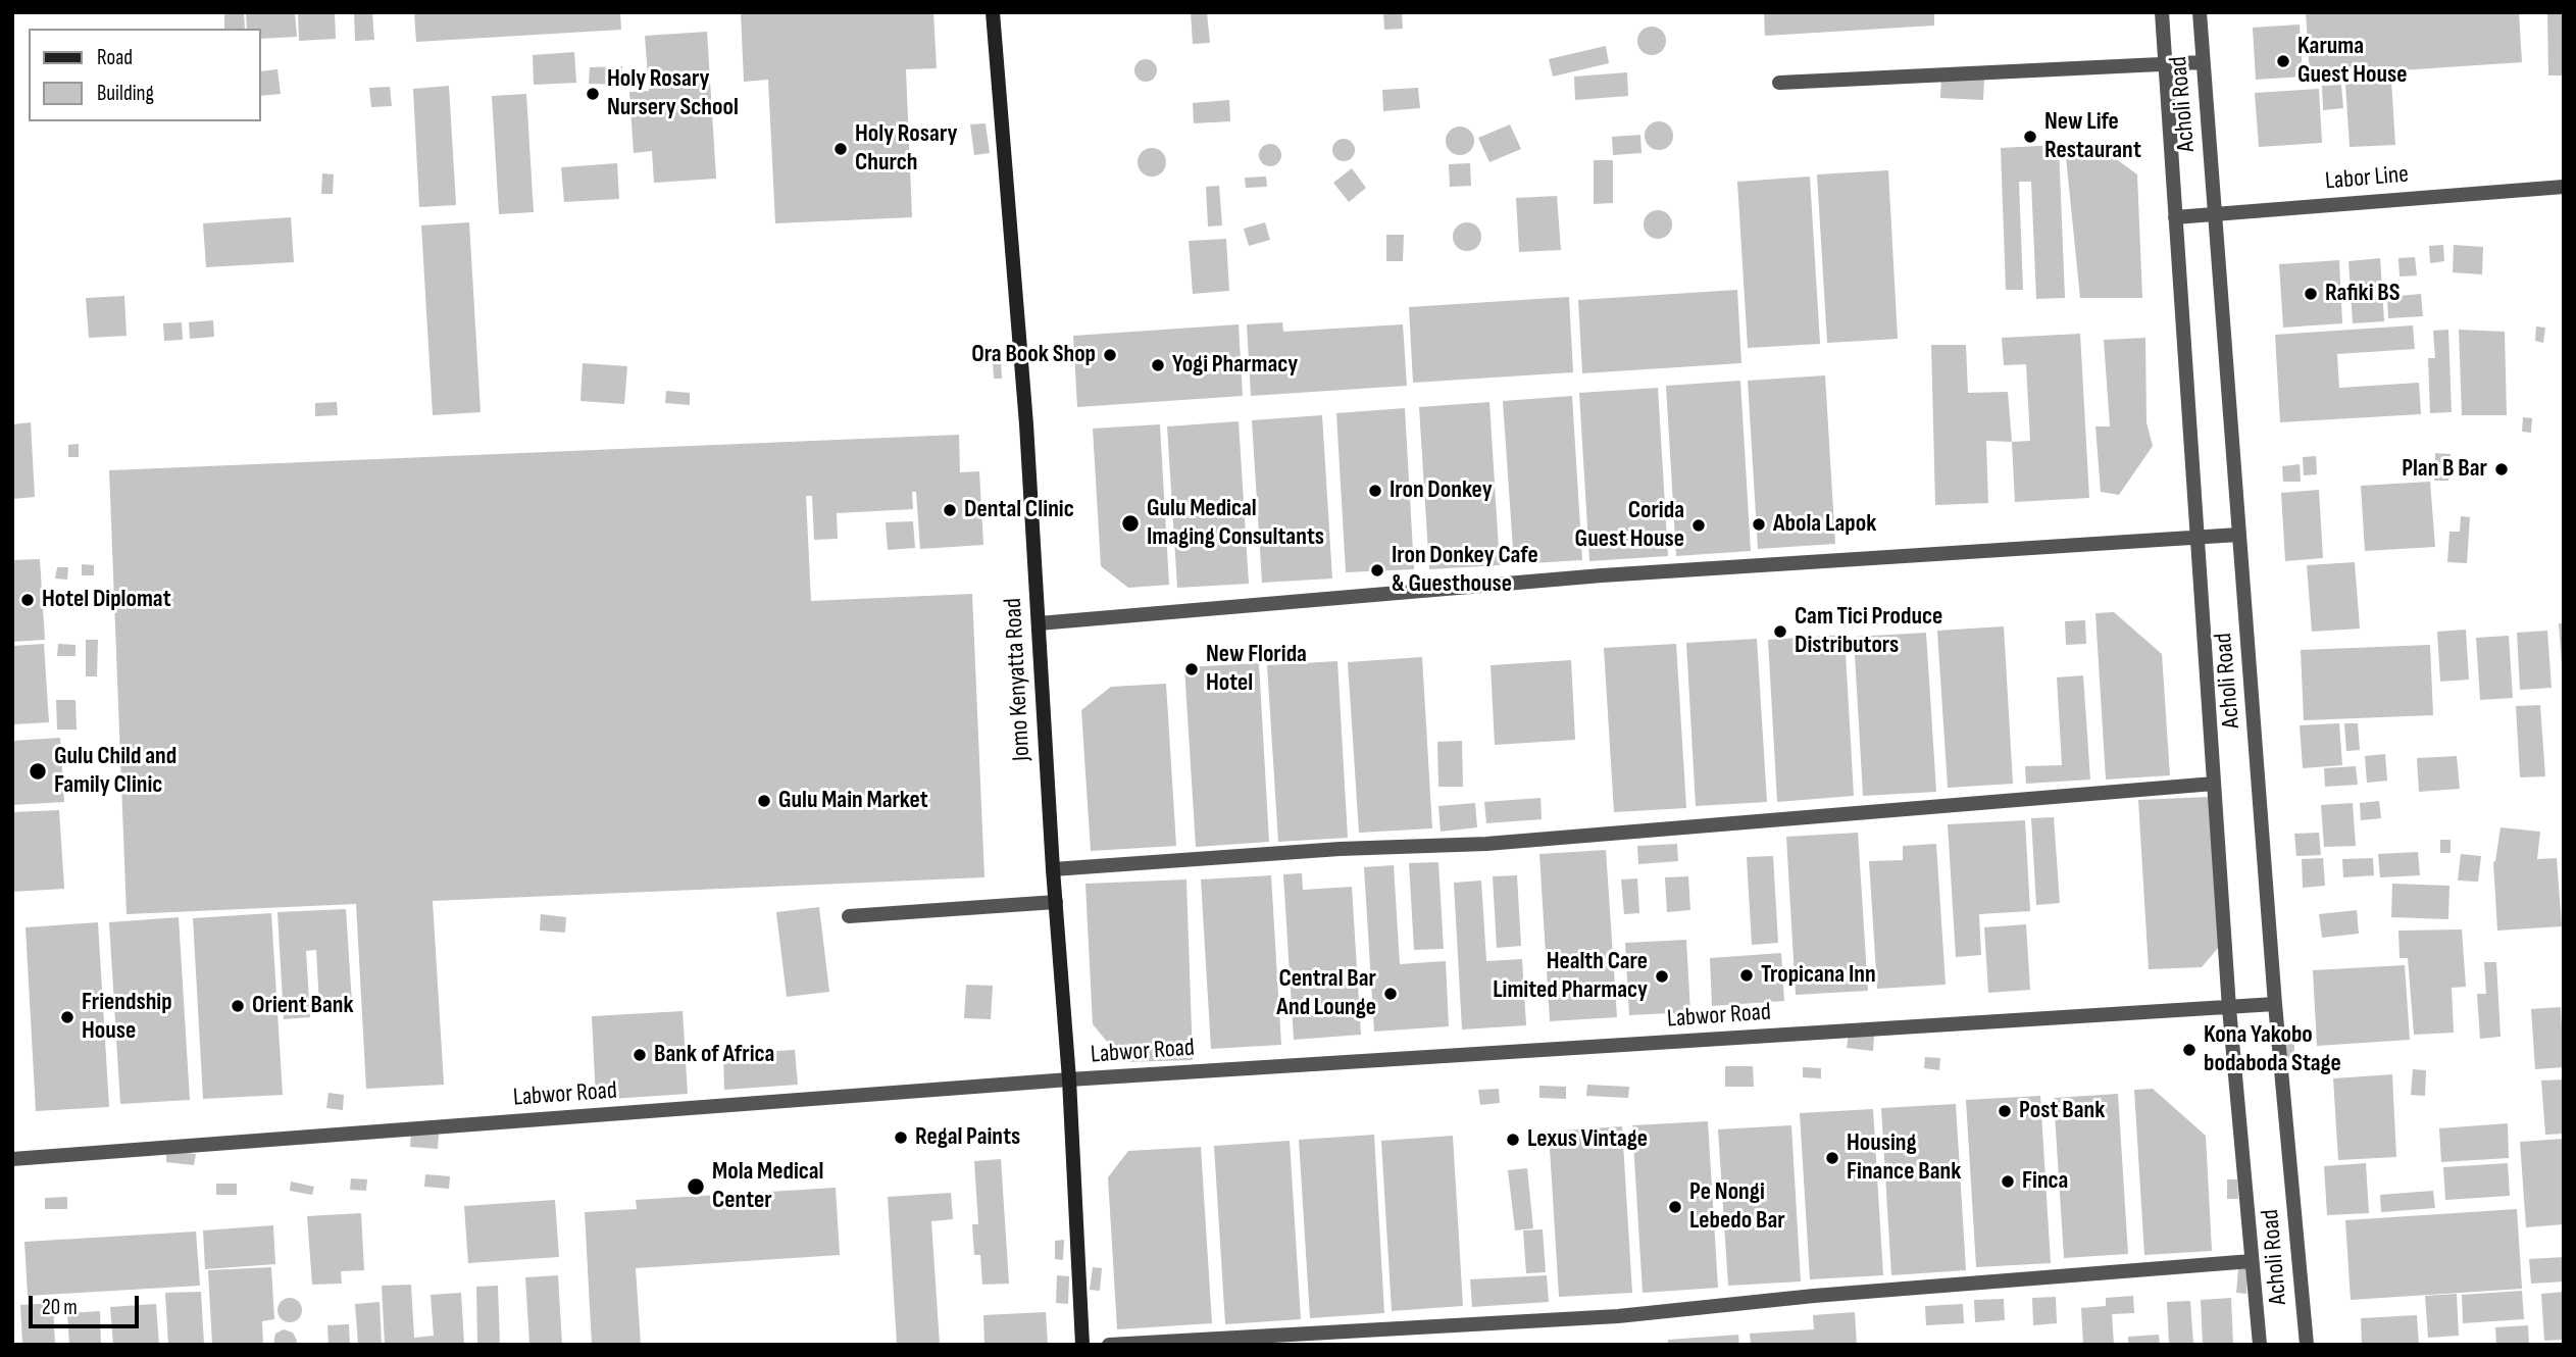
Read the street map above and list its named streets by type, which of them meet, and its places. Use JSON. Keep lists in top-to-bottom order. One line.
{"streets":{"main road":["Jomo Kenyatta Road"],"street":["Acholi Road","Labor Line","Labwor Road"]},"crossings":[["Acholi Road","Labor Line"],["Acholi Road","Labwor Road"],["Jomo Kenyatta Road","Labwor Road"]],"places":["Karuma Guest House","Holy Rosary Nursery School","New Life Restaurant","Holy Rosary Church","Rafiki BS","Ora Book Shop","Yogi Pharmacy","Plan B Bar","Iron Donkey","Dental Clinic","Gulu Medical Imaging Consultants","Abola Lapok","Corida Guest House","Iron Donkey Cafe & Guesthouse","Hotel Diplomat","Cam Tici Produce Distributors","New Florida Hotel","Gulu Child and Family Clinic","Gulu Main Market","Tropicana Inn","Health Care Limited Pharmacy","Central Bar And Lounge","Orient Bank","Friendship House","Kona Yakobo bodaboda Stage","Bank of Africa","Post Bank","Regal Paints","Lexus Vintage","Housing Finance Bank","Finca","Mola Medical Center","Pe Nongi Lebedo Bar"],"legend":["Road","Building"],"scale_bar":"20 m"}
